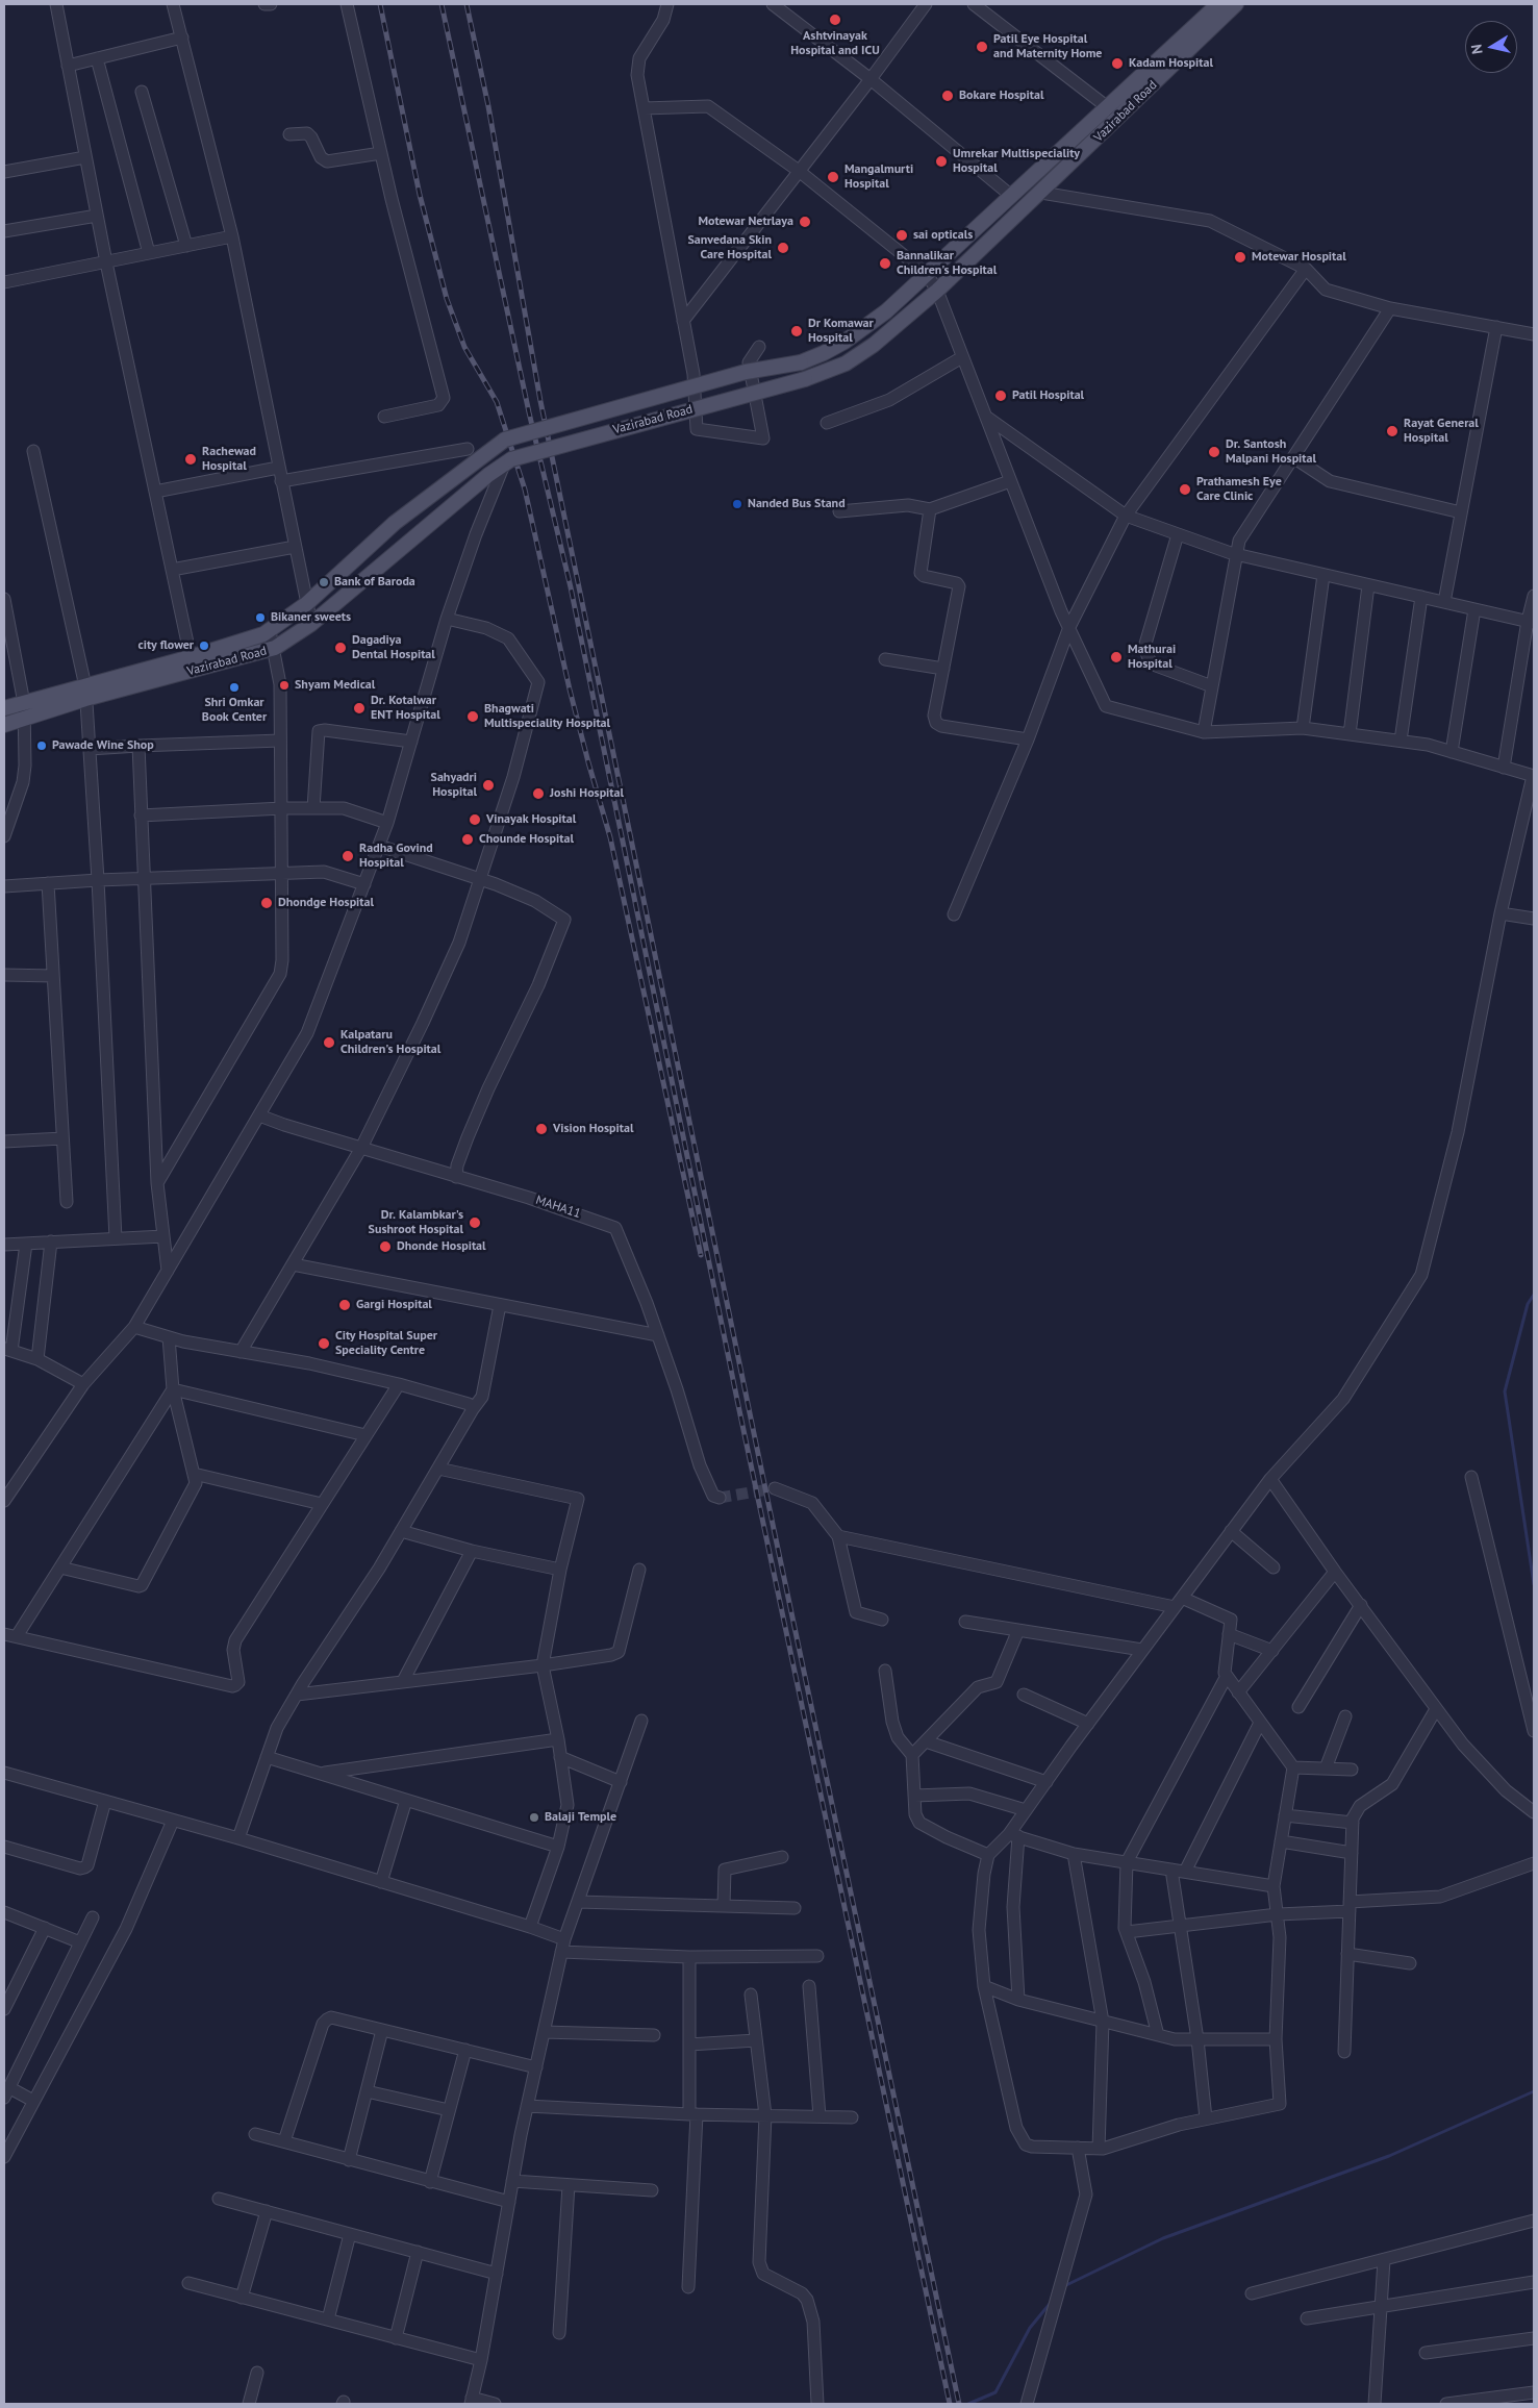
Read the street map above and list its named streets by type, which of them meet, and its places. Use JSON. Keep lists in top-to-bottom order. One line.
{"streets":{"main road":["Vazirabad Road"],"street":["MAHA11"]},"places":["Ashtvinayak Hospital and ICU","Patil Eye Hospital and Maternity Home","Kadam Hospital","Bokare Hospital","Umrekar Multispeciality Hospital","Mangalmurti Hospital","Motewar Netrlaya","sai opticals","Sanvedana Skin Care Hospital","Motewar Hospital","Bannalikar Children's Hospital","Dr Komawar Hospital","Patil Hospital","Rayat General Hospital","Dr. Santosh Malpani Hospital","Rachewad Hospital","Prathamesh Eye Care Clinic","Nanded Bus Stand","Bank of Baroda","Bikaner sweets","city flower","Dagadiya Dental Hospital","Mathurai Hospital","Shyam Medical","Shri Omkar Book Center","Dr. Kotalwar ENT Hospital","Bhagwati Multispeciality Hospital","Pawade Wine Shop","Sahyadri Hospital","Joshi Hospital","Vinayak Hospital","Chounde Hospital","Radha Govind Hospital","Dhondge Hospital","Kalpataru Children's Hospital","Vision Hospital","Dr. Kalambkar's Sushroot Hospital","Dhonde Hospital","Gargi Hospital","City Hospital Super Speciality Centre","Balaji Temple"],"north":"left"}
